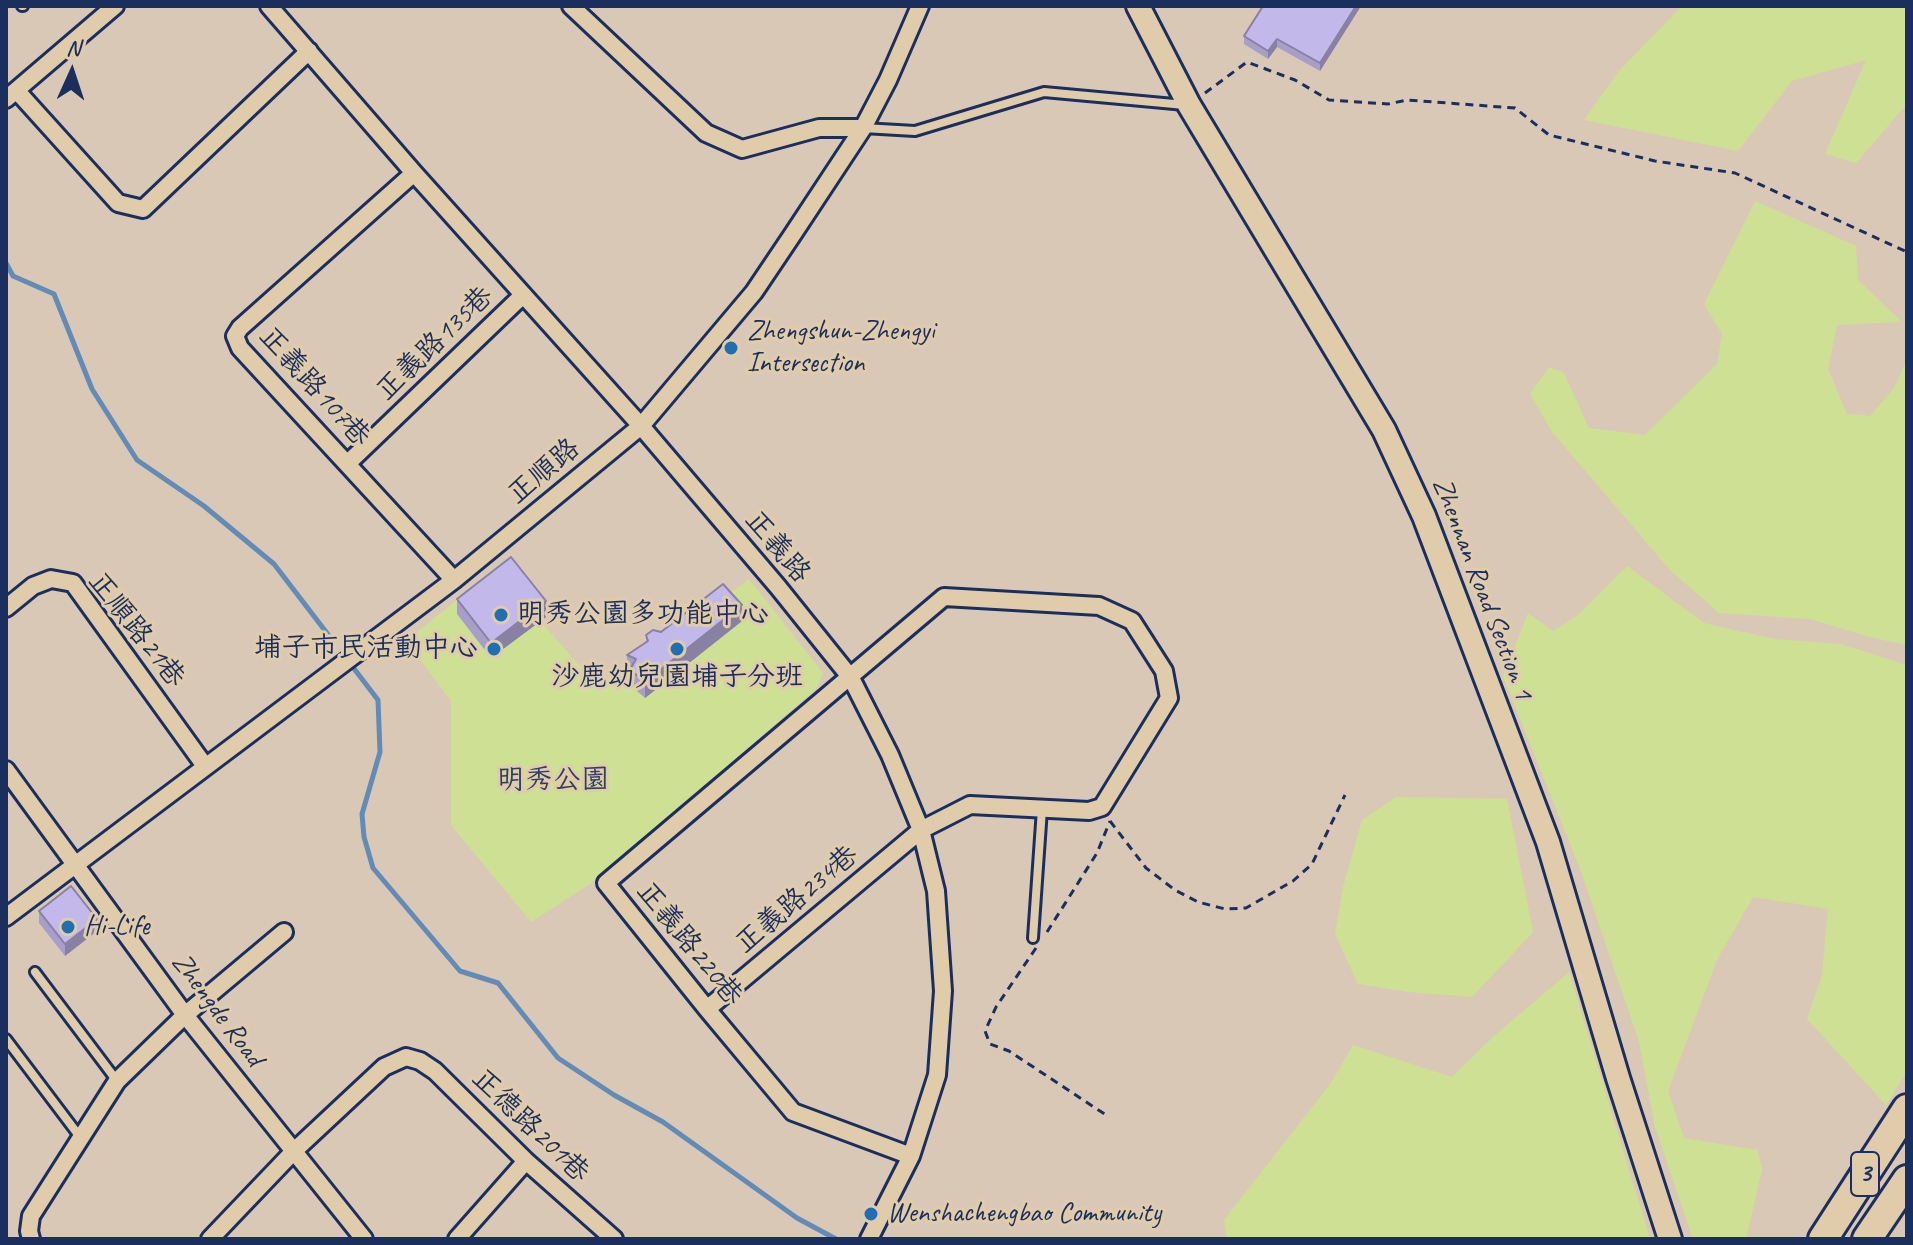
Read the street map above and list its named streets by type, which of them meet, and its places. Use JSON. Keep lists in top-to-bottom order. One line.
{"streets":{"highway":["3"],"street":["正義路135巷","正義路107巷","正順路","正義路","Zhennan Road Section 1","正順路21巷","正義路234巷","正義路220巷","Zhengde Road","正德路201巷"]},"crossings":[["正義路135巷","正義路107巷"],["正義路135巷","正義路"],["正義路107巷","正順路"],["正義路107巷","正義路"],["正順路","正義路"],["正順路","正順路21巷"],["正順路","Zhengde Road"],["正義路","正義路234巷"],["正義路","正義路220巷"],["正義路234巷","正義路220巷"],["Zhengde Road","正德路201巷"]],"parks":["明秀公園"],"places":["Zhengshun-Zhengyi Intersection","明秀公園多功能中心","埔子市民活動中心","沙鹿幼兒園埔子分班","Hi-Life","Wenshachengbao Community"],"north":"top"}
